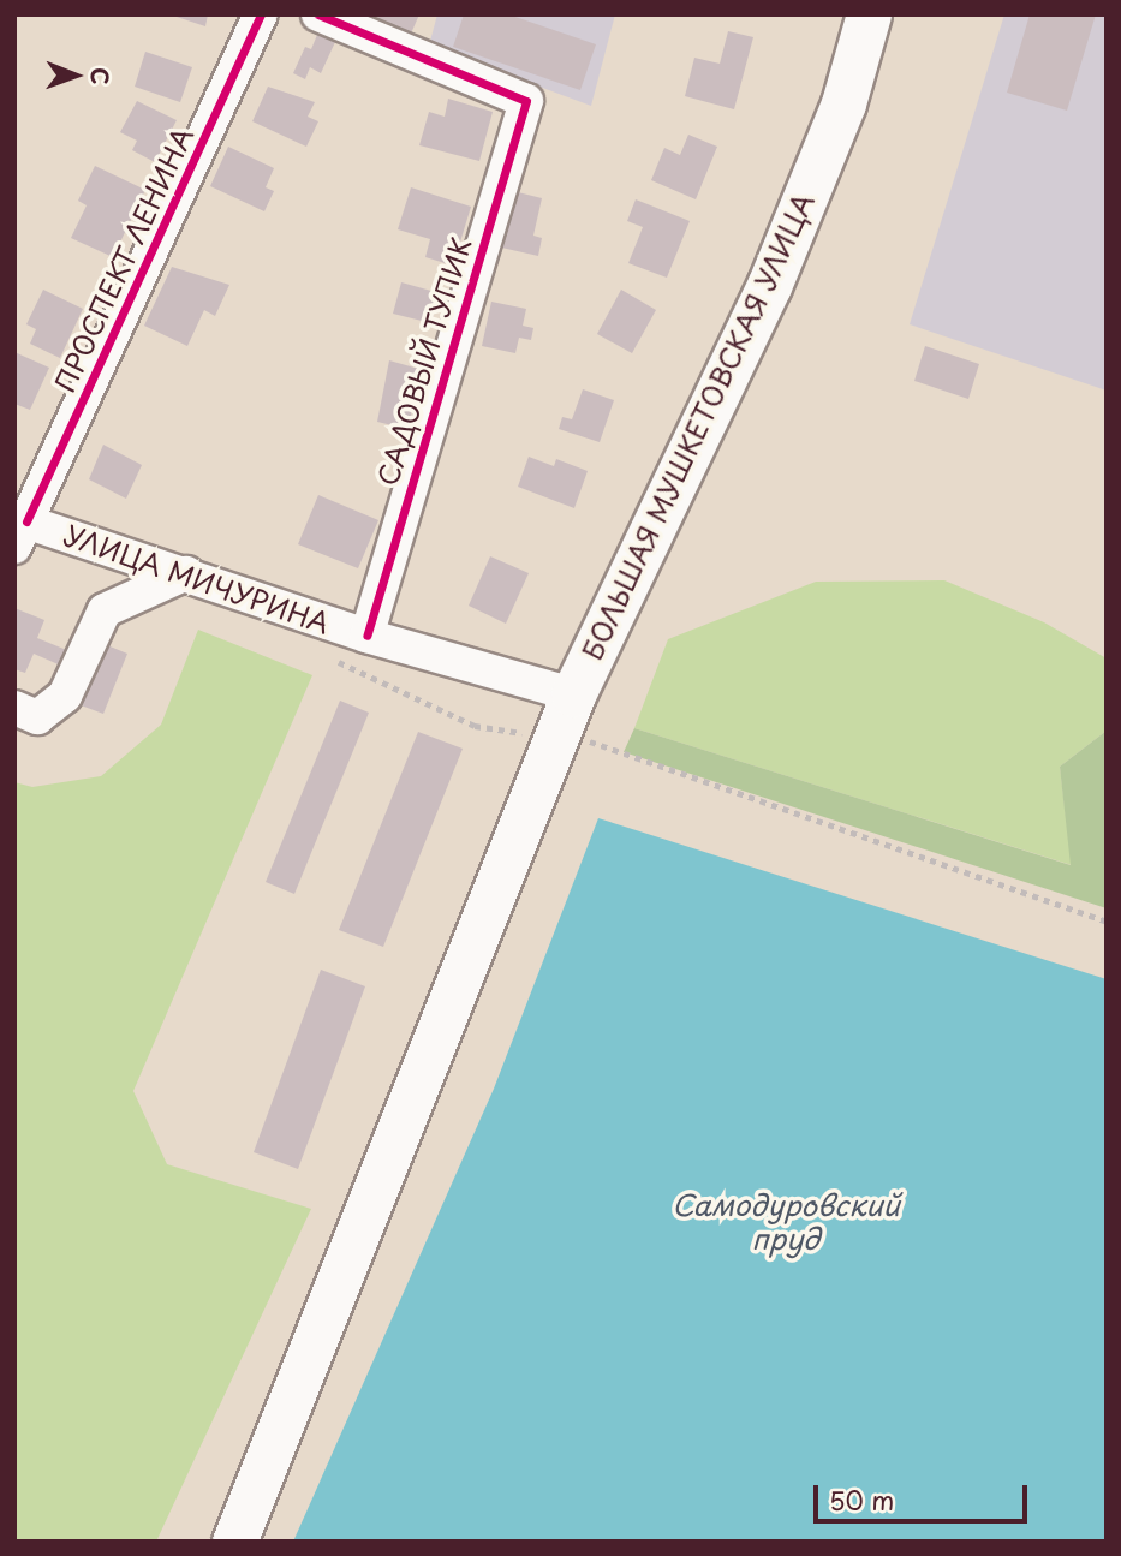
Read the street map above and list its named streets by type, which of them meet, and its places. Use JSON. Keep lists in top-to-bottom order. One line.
{"streets":{"main road":["БОЛЬШАЯ МУШКЕТОВСКАЯ УЛИЦА"],"street":["ПРОСПЕКТ ЛЕНИНА","САДОВЫЙ ТУПИК","УЛИЦА МИЧУРИНА"]},"crossings":[["ПРОСПЕКТ ЛЕНИНА","УЛИЦА МИЧУРИНА"],["САДОВЫЙ ТУПИК","УЛИЦА МИЧУРИНА"],["БОЛЬШАЯ МУШКЕТОВСКАЯ УЛИЦА","УЛИЦА МИЧУРИНА"]],"water":["Самодуровский пруд"],"scale_bar":"50 m","north":"right"}
